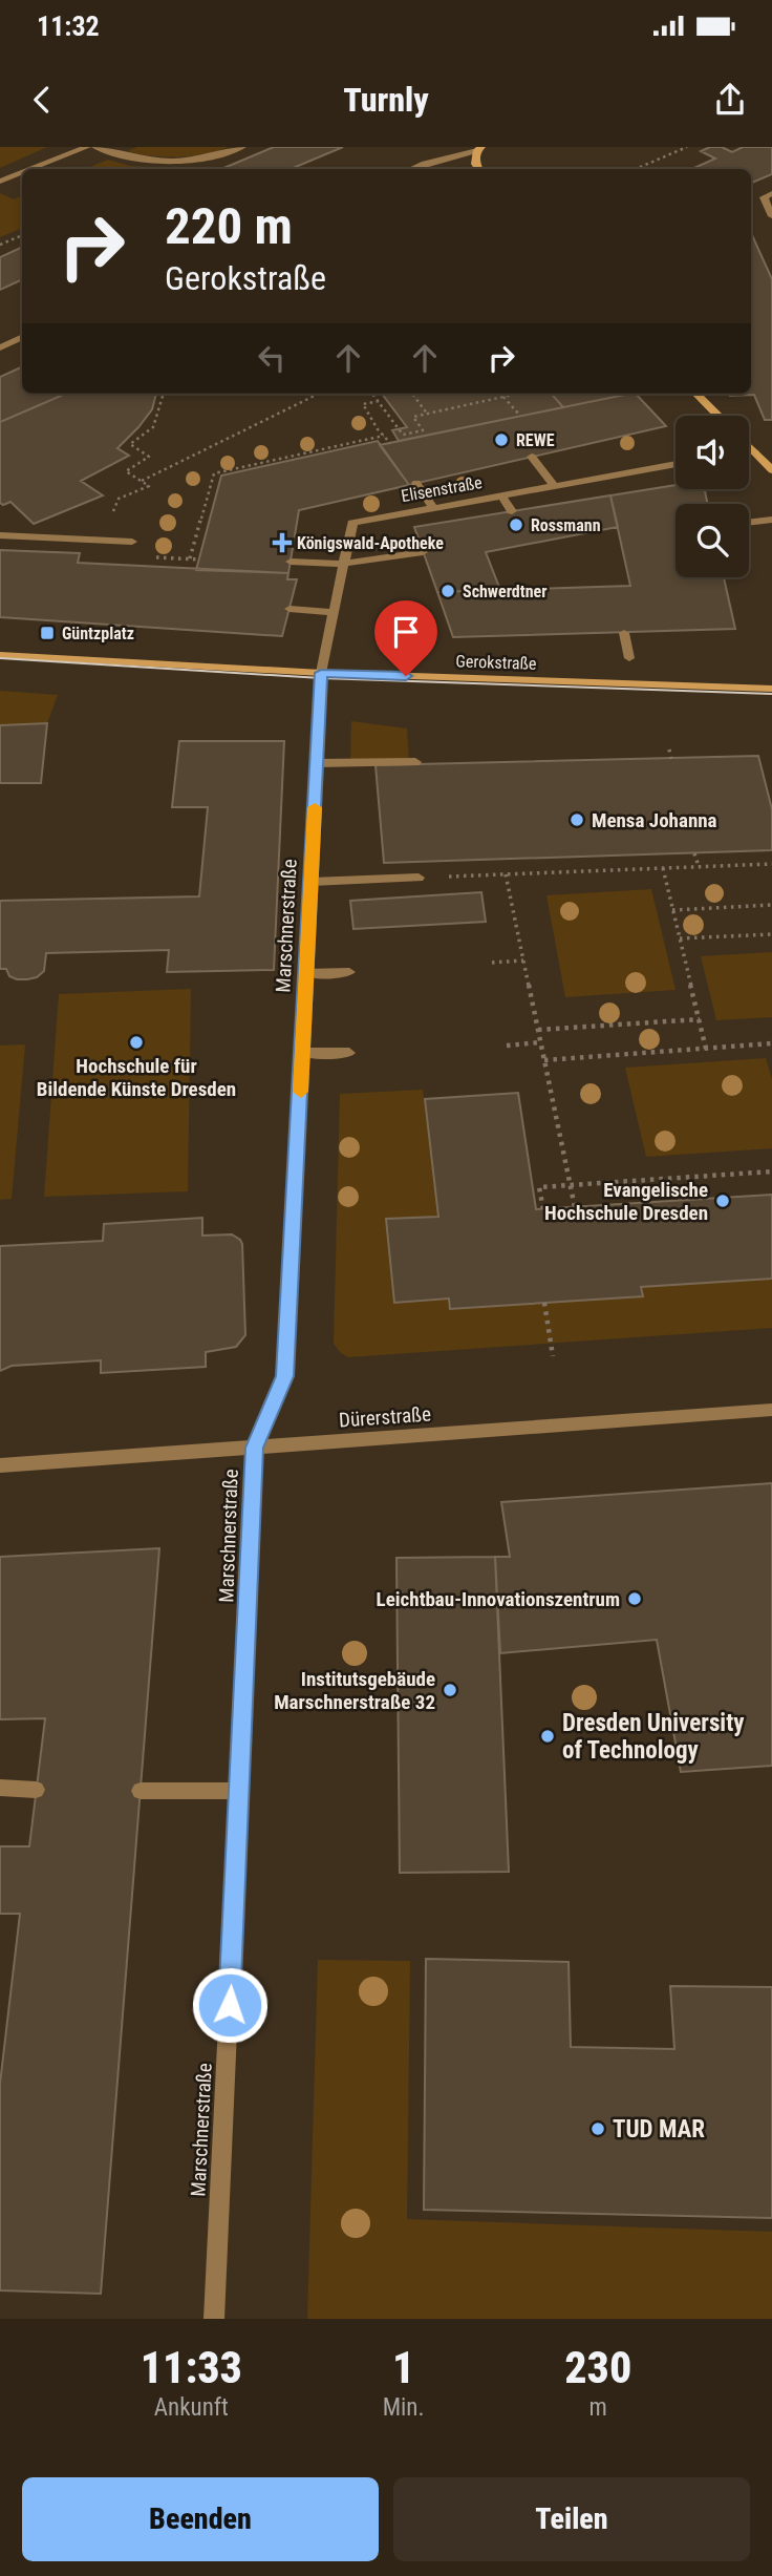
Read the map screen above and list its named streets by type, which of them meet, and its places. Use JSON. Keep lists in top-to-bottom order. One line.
{"streets":{"street":["Elisenstraße","Gerokstraße","Marschnerstraße","Dürerstraße"]},"crossings":[["Elisenstraße","Gerokstraße"],["Elisenstraße","Marschnerstraße"],["Gerokstraße","Marschnerstraße"],["Marschnerstraße","Dürerstraße"]],"places":{"other":["REWE","Rossmann","Schwerdtner","Mensa Johanna","Hochschule für Bildende Künste Dresden","Evangelische Hochschule Dresden","Leichtbau-Innovationszentrum","Institutsgebäude Marschnerstraße 32","Dresden University of Technology","TUD MAR"],"health":["Königswald-Apotheke"],"transit":["Güntzplatz"]},"page":{"status":"11:32","header":"Turnly","turn":["220 m","Gerokstraße"],"eta":["11:33","Ankunft","1","Min.","230","m"],"buttons":["Beenden","Teilen"]}}
